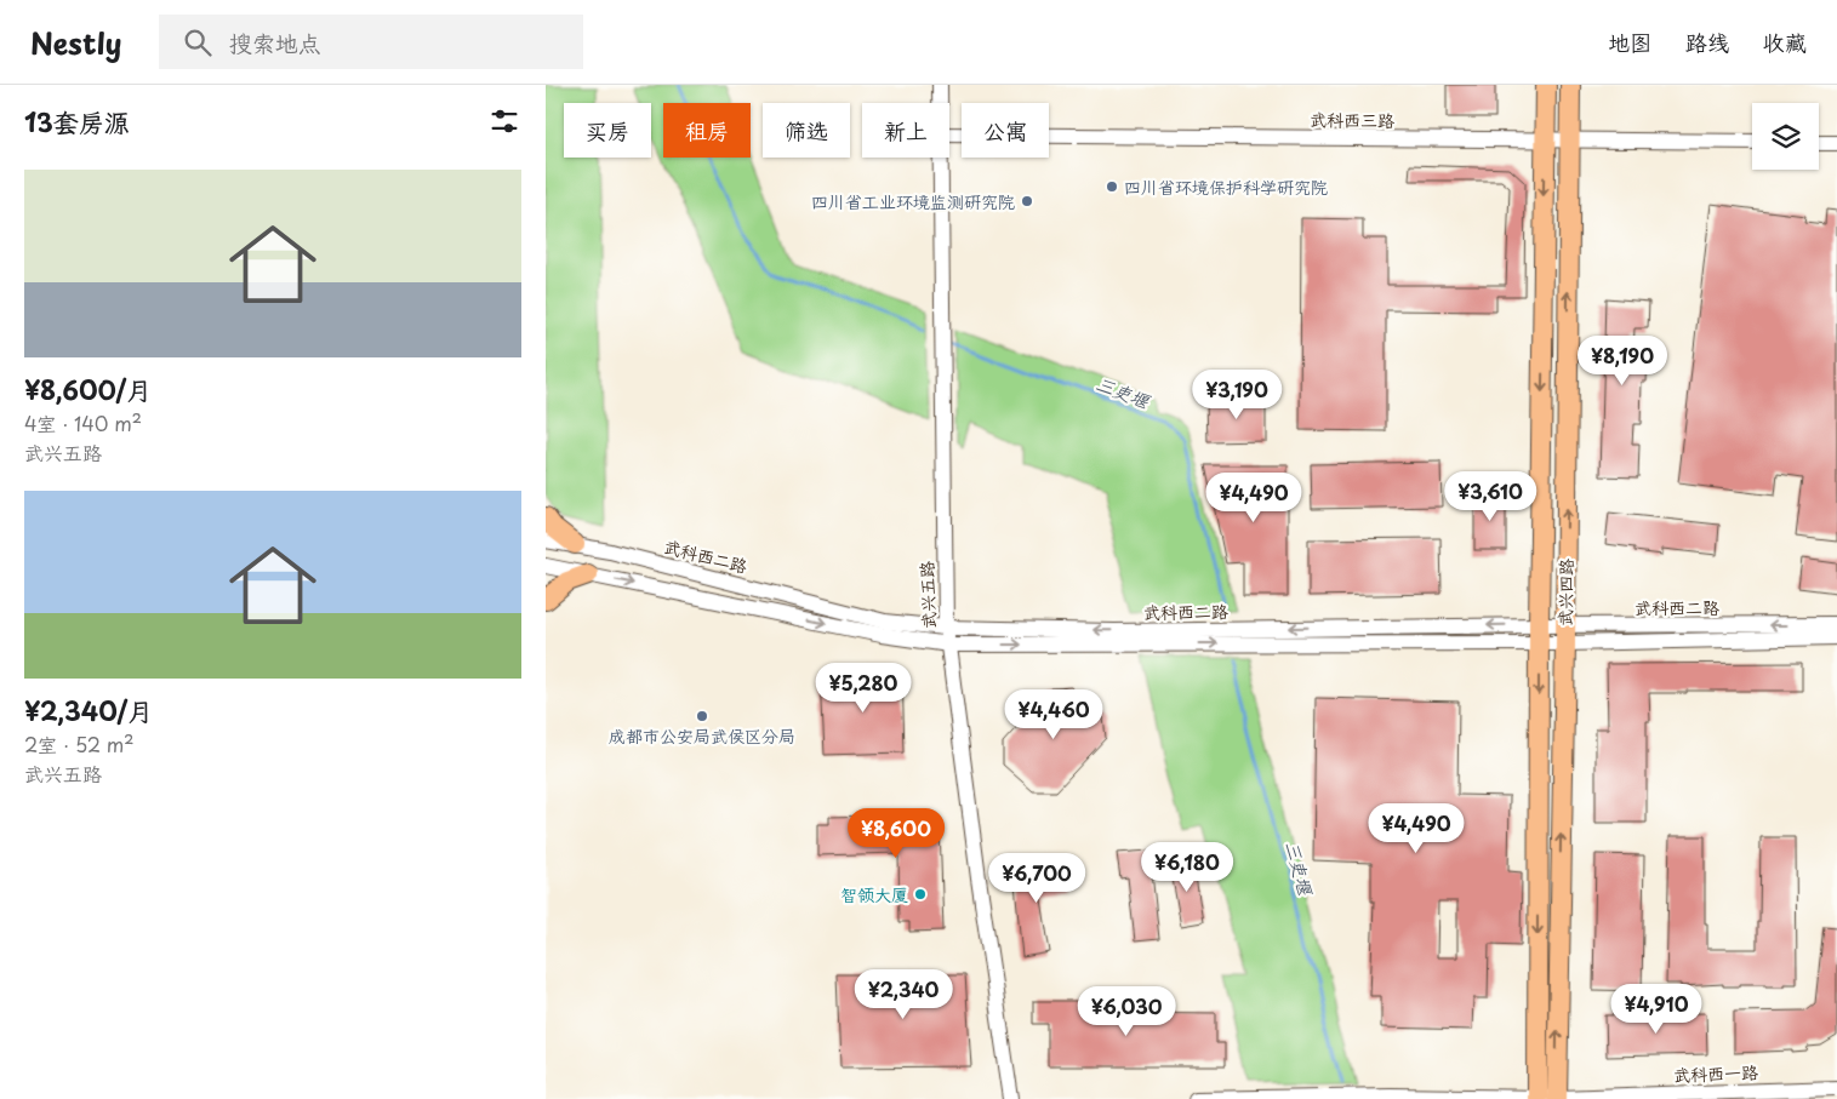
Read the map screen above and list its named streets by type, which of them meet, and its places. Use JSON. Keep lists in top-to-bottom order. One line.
{"streets":{"main road":["武兴四路"],"street":["武科西三路","武科西二路","武兴五路","武科西一路"]},"crossings":[["武科西三路","武兴四路"],["武科西二路","武兴四路"],["武科西二路","武兴五路"],["武兴四路","武科西一路"]],"water":["三吏堰"],"places":["四川省环境保护科学研究院","四川省工业环境监测研究院","成都市公安局武侯区分局","智领大厦"],"page":{"header":"Nestly","search":"搜索地点","nav":["地图","路线","收藏"],"heading":"13套房源","chip":["买房","租房","筛选","新上","公寓"],"list":[{"name":"¥8,600/月","note":"4室 · 140 m² · 武兴五路"},{"name":"¥2,340/月","note":"2室 · 52 m² · 武兴五路"}],"price":["¥8,190","¥3,190","¥3,610","¥4,490","¥5,280","¥4,460","¥4,490","¥8,600","¥6,180","¥6,700","¥2,340","¥4,910","¥6,030"]}}
